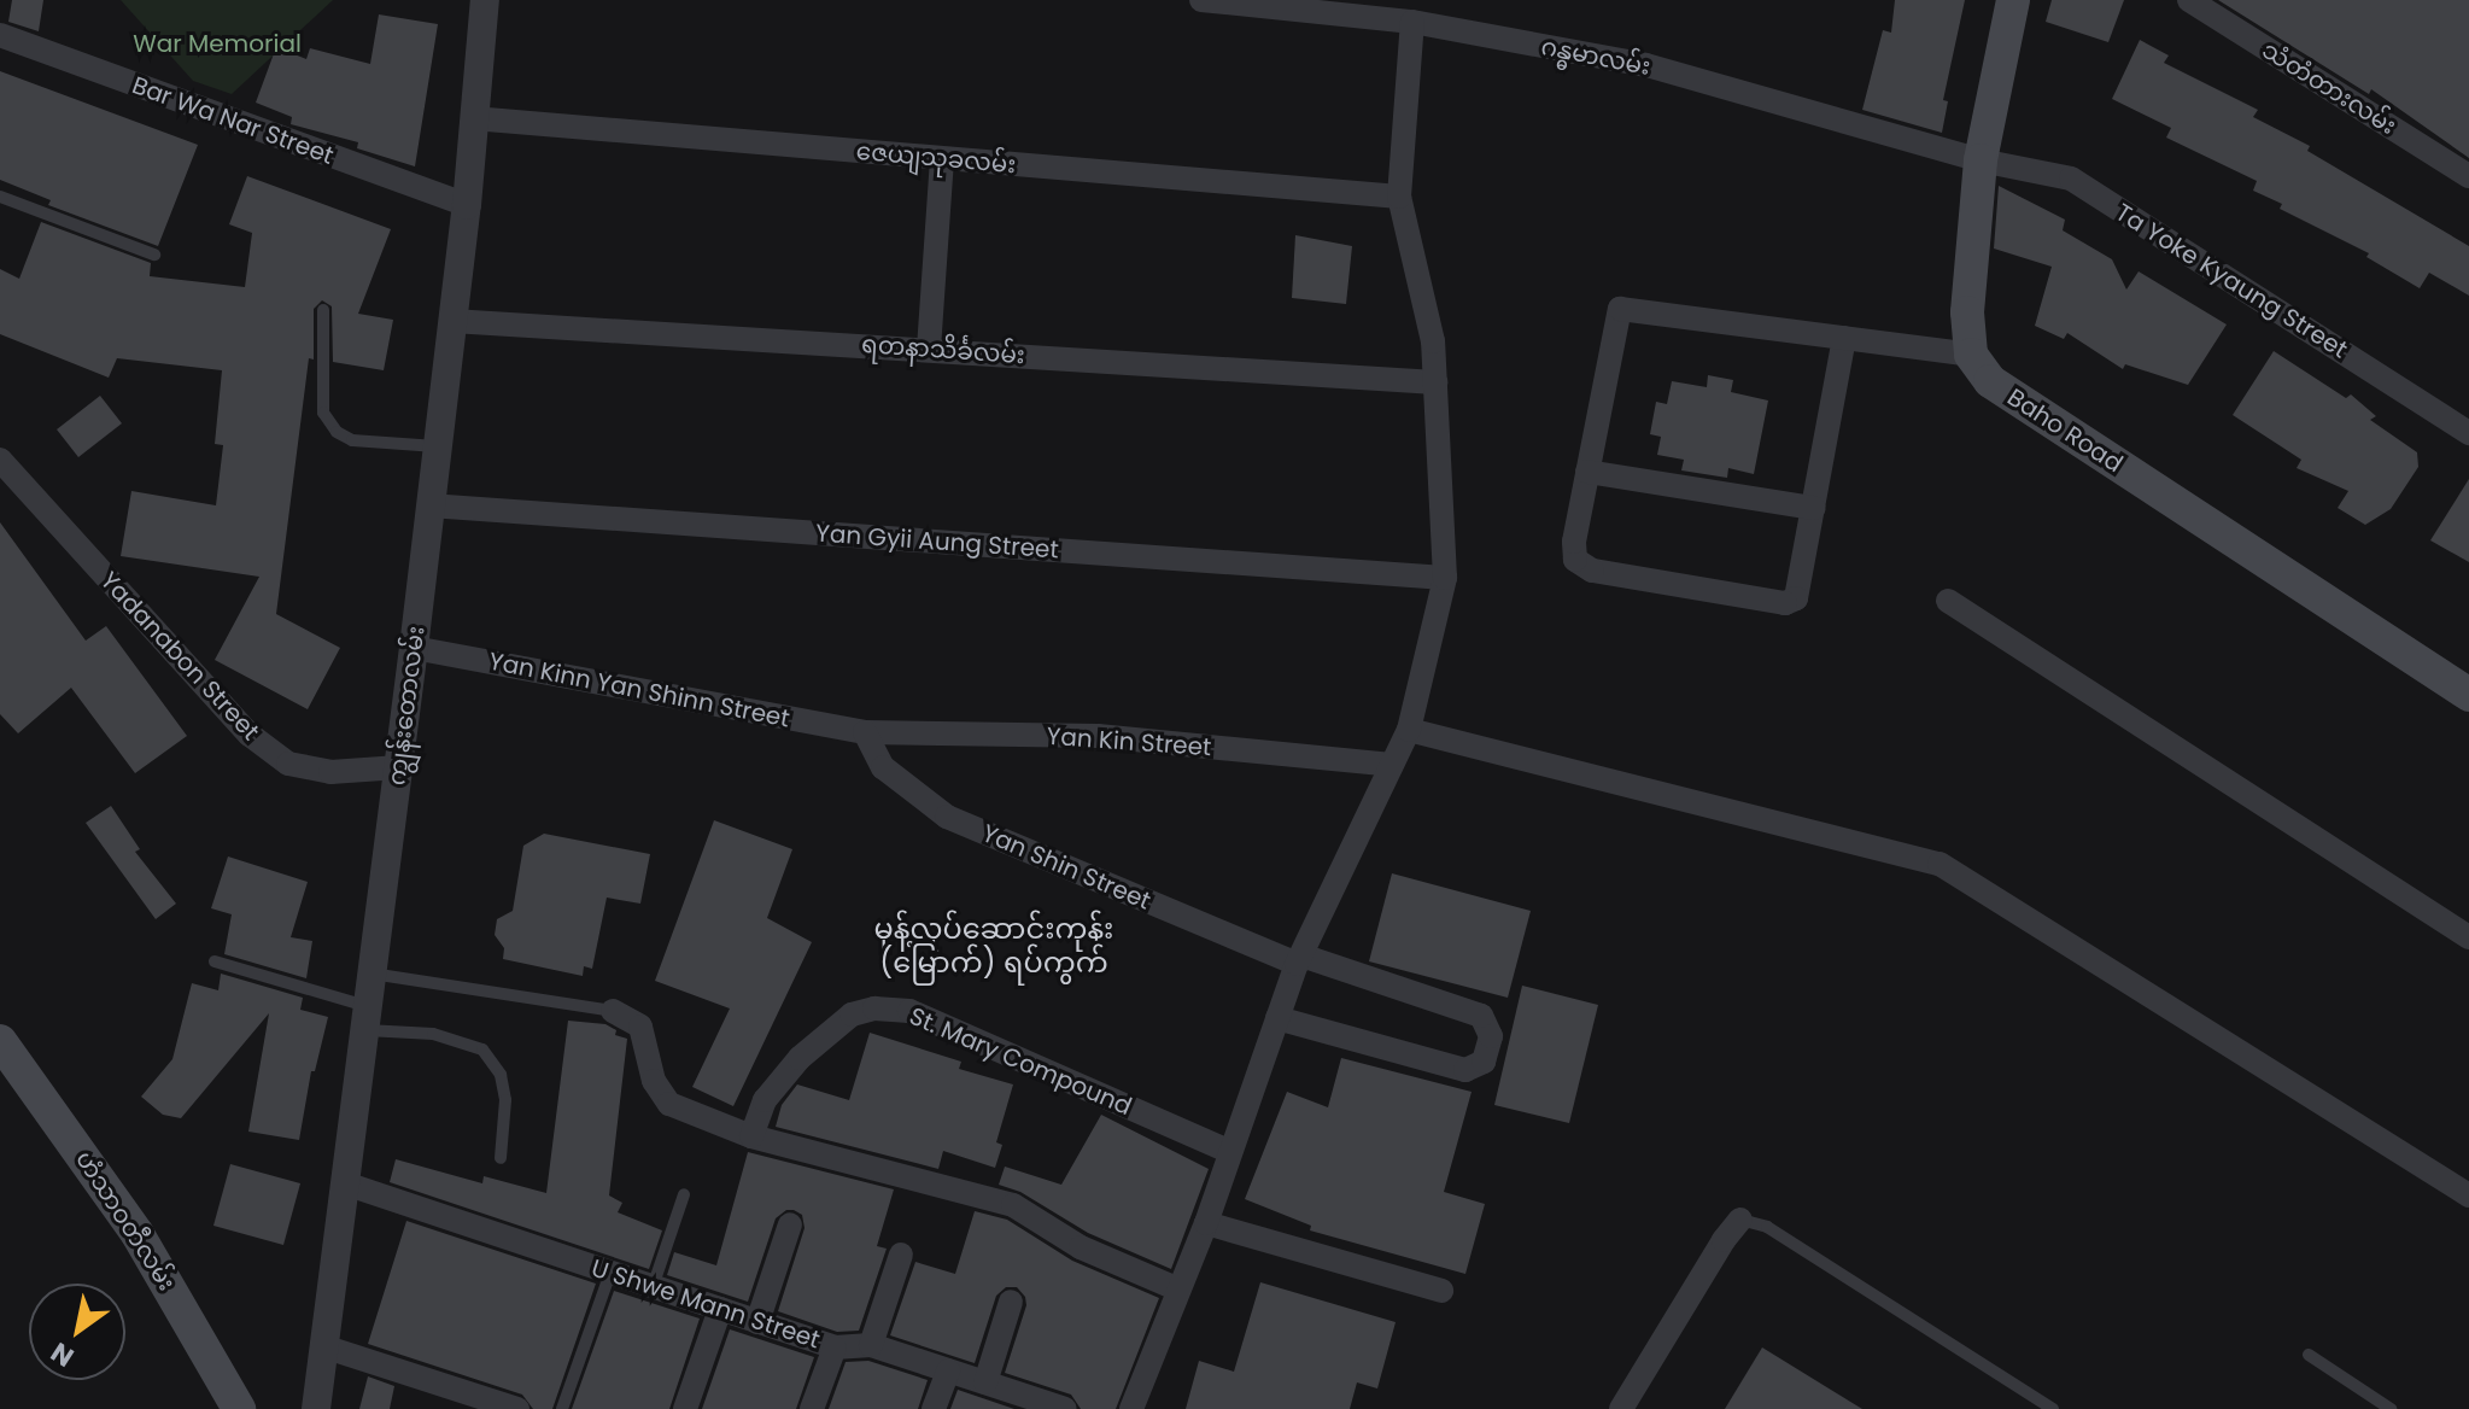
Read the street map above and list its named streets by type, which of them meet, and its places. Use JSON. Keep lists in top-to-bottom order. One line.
{"streets":{"main road":["Baho Road","ဟံသာဝတီလမ်း"],"street":["ဂန္ဓမာလမ်း","သံတံတားလမ်း","Bar Wa Nar Street","ဇေယျသုခလမ်း","Ta Yoke Kyaung Street","ရတနာသိင်္ခလမ်း","Yan Gyii Aung Street","Yadanabon Street","Yan Kinn Yan Shinn Street","ကျွန်းတောလမ်း","Yan Kin Street","Yan Shin Street","St. Mary Compound","U Shwe Mann Street"]},"crossings":[["ဂန္ဓမာလမ်း","Ta Yoke Kyaung Street"],["Bar Wa Nar Street","ကျွန်းတောလမ်း"],["ဇေယျသုခလမ်း","ကျွန်းတောလမ်း"],["ရတနာသိင်္ခလမ်း","ကျွန်းတောလမ်း"],["Yan Gyii Aung Street","ကျွန်းတောလမ်း"],["Yadanabon Street","ကျွန်းတောလမ်း"],["Yan Kinn Yan Shinn Street","ကျွန်းတောလမ်း"],["Yan Kinn Yan Shinn Street","Yan Kin Street"],["Yan Kinn Yan Shinn Street","Yan Shin Street"],["ကျွန်းတောလမ်း","U Shwe Mann Street"],["Yan Kin Street","Yan Shin Street"]],"districts":["မုန့်လုပ်ဆောင်းကုန်း (မြောက်) ရပ်ကွက်"],"parks":["War Memorial"],"north":"bottom left"}
